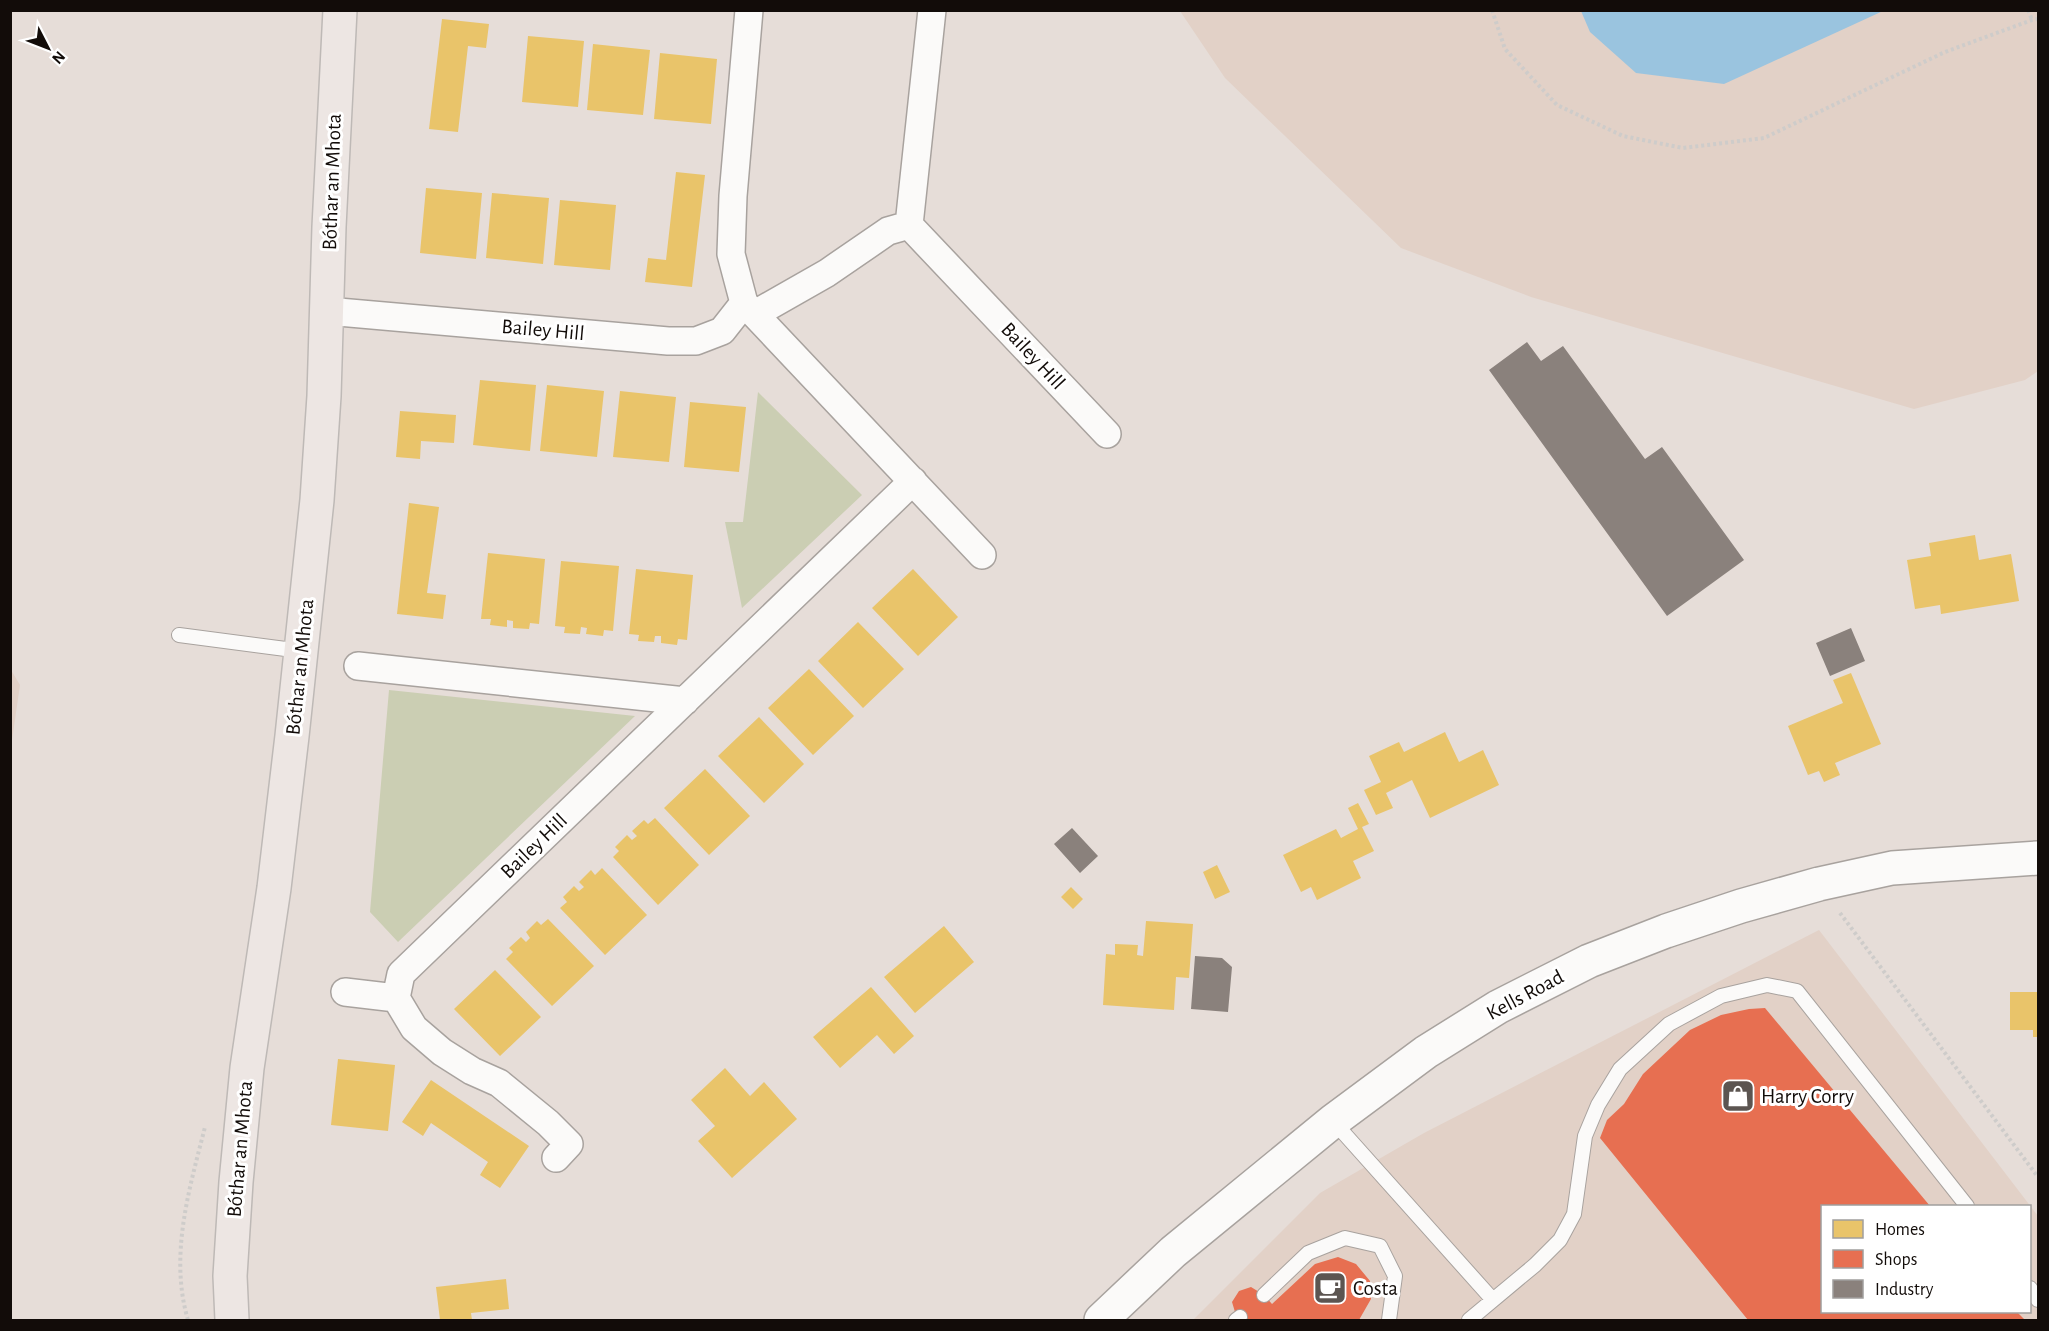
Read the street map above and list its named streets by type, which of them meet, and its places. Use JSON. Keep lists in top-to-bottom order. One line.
{"streets":{"main road":["Bóthar an Mhota","Kells Road"],"street":["Bailey Hill"]},"crossings":[["Bóthar an Mhota","Bailey Hill"]],"places":{"shop":["Harry Corry"],"cafe":["Costa"]},"legend":["Homes","Shops","Industry"],"north":"bottom right"}
